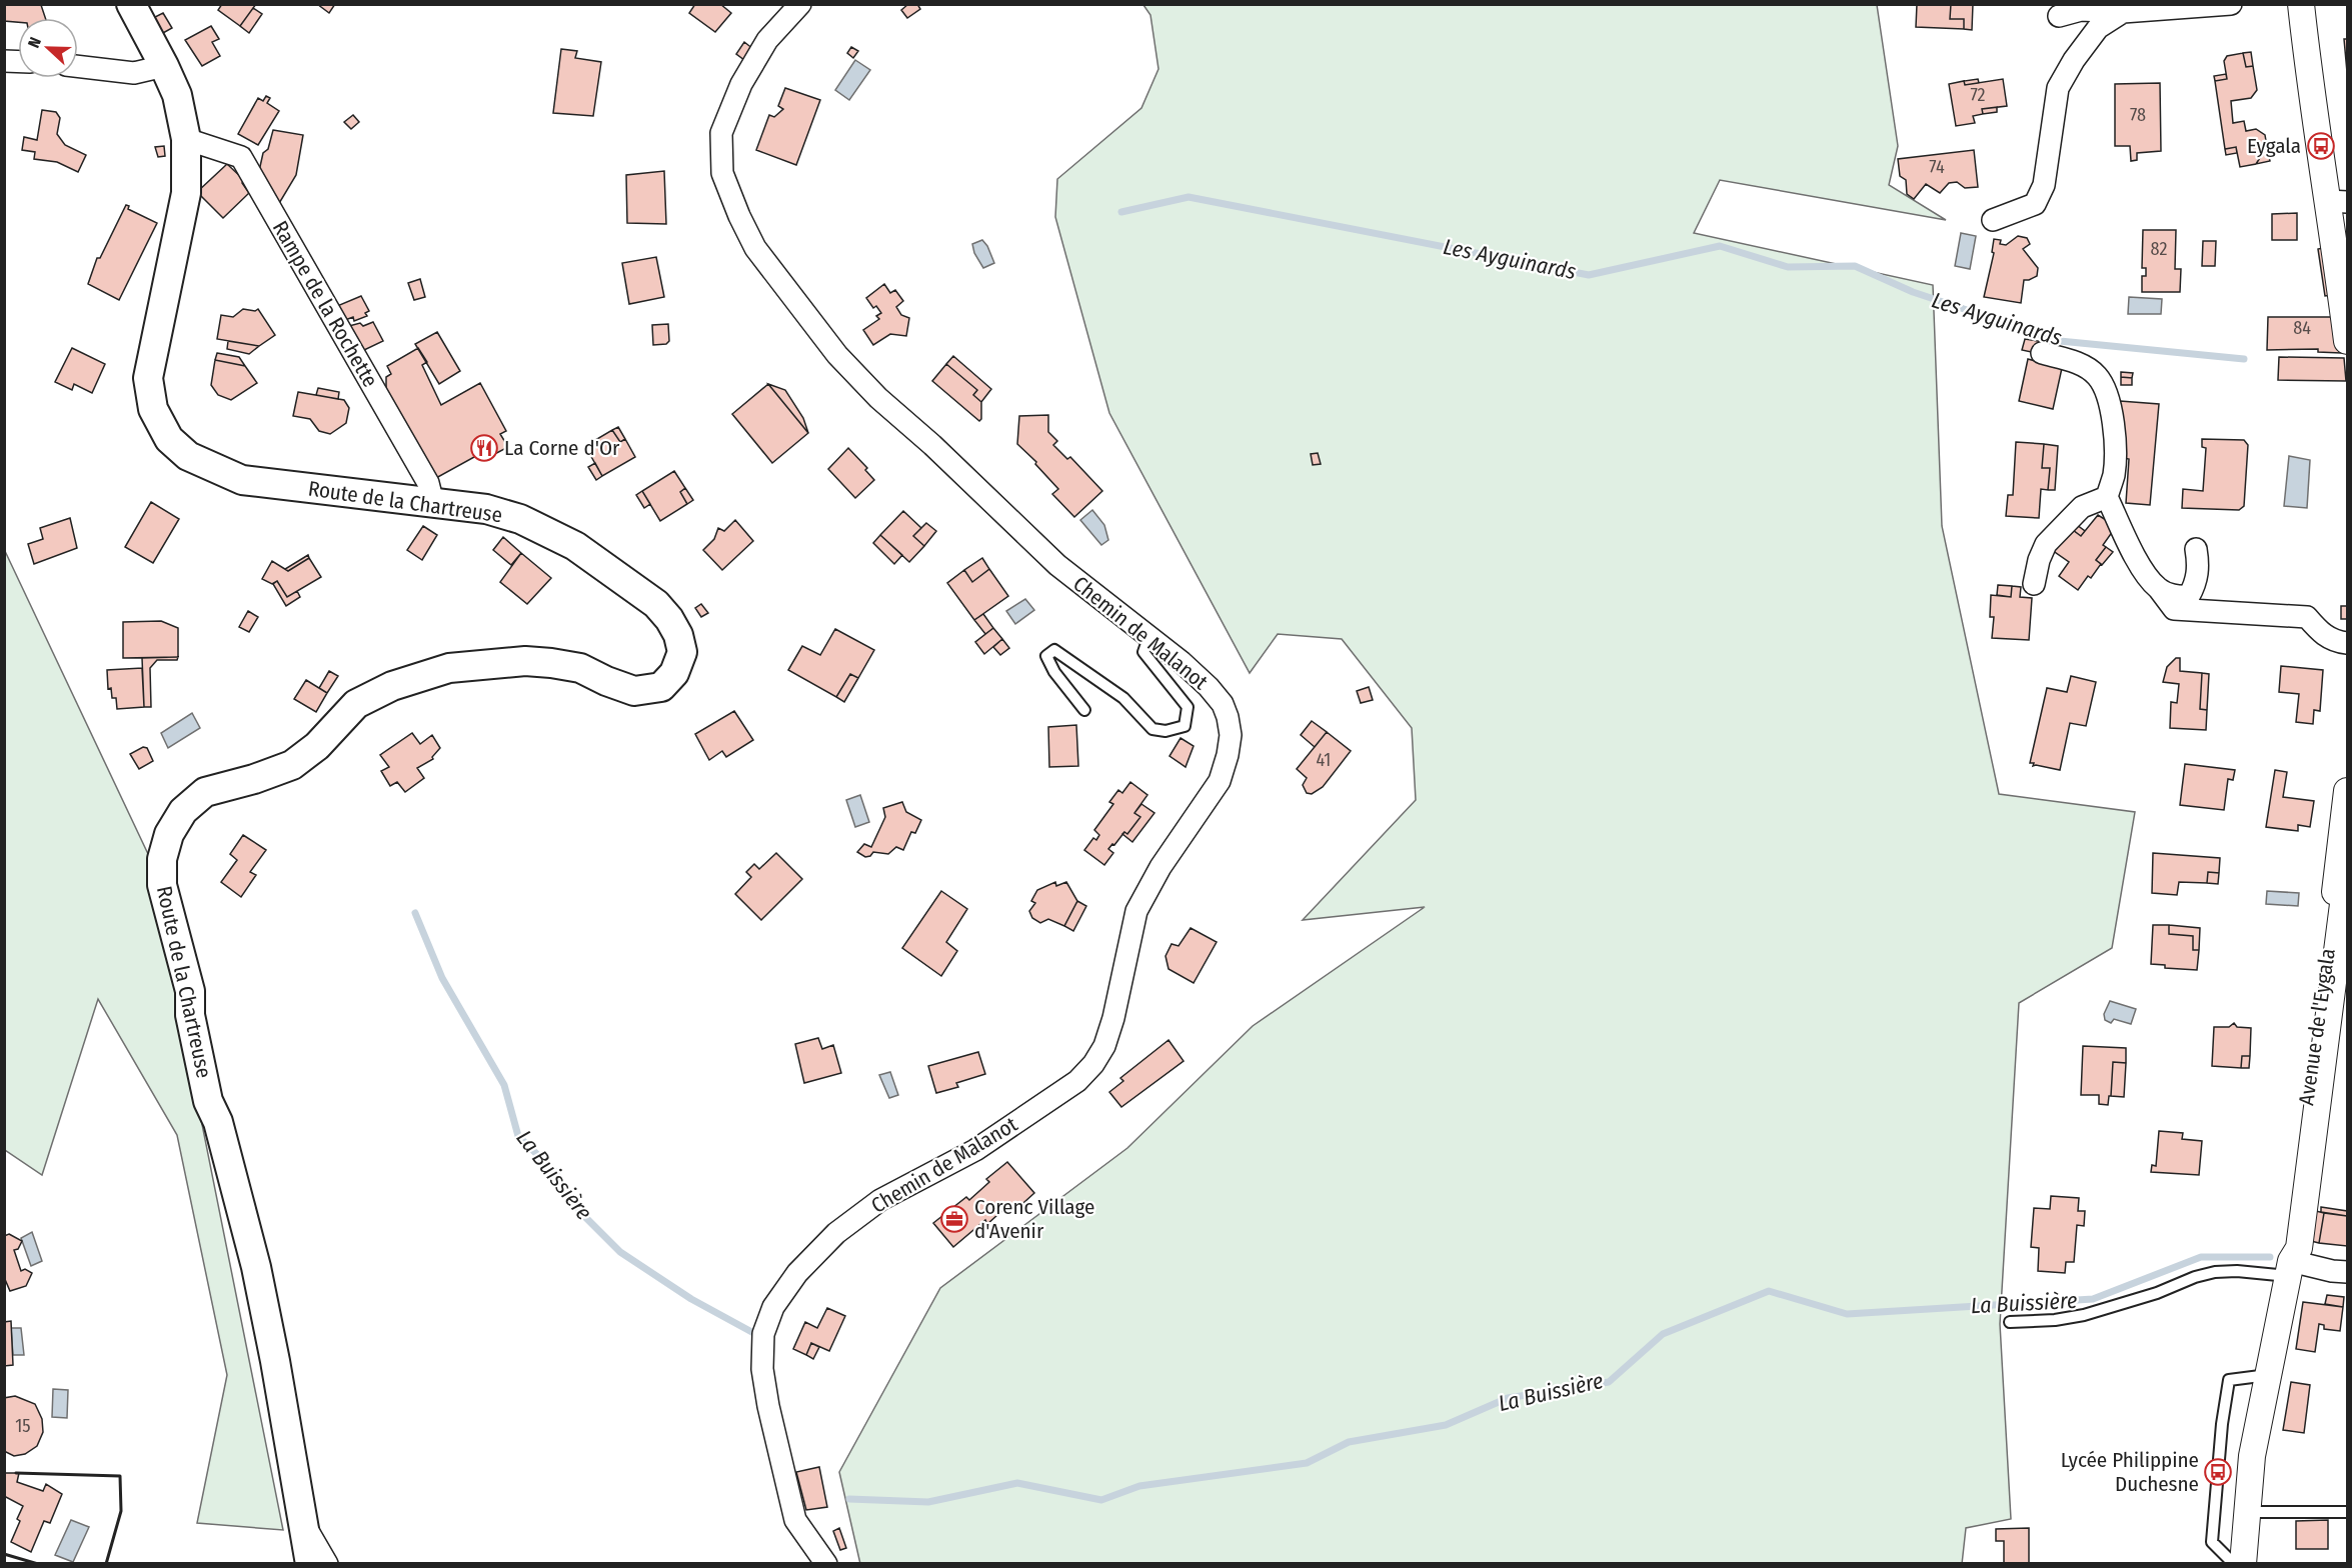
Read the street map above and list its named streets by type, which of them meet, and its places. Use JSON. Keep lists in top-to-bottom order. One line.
{"streets":{"main road":["Route de la Chartreuse"],"street":["Rampe de la Rochette","Chemin de Malanot","Avenue de l'Eygala"]},"crossings":[["Rampe de la Rochette","Route de la Chartreuse"]],"water":["Les Ayguinards","La Buissière"],"places":{"bus stop":["Eygala","Lycée Philippine Duchesne"],"restaurant":["La Corne d'Or"],"office":["Corenc Village d'Avenir"]},"house_numbers":["72","78","74","82","84","41","15"],"north":"left"}
